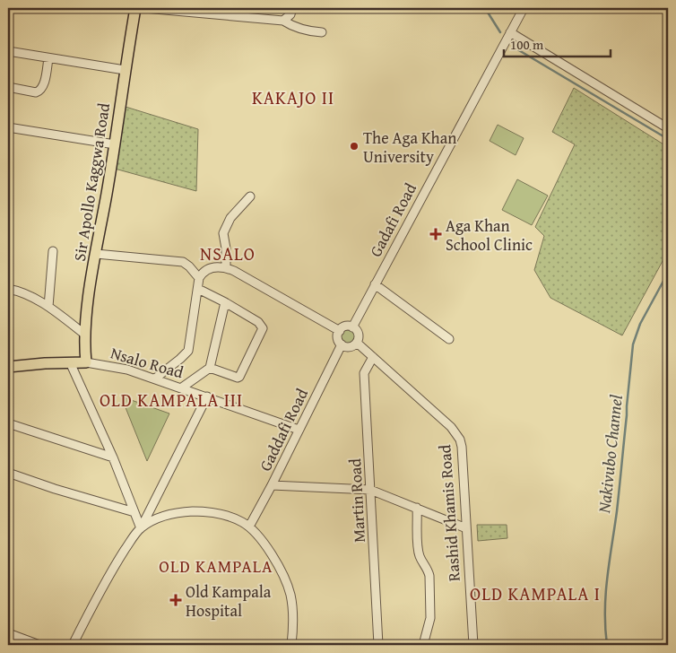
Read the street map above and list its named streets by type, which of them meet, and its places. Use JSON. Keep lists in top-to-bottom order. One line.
{"streets":{"main road":["Sir Apollo Kaggwa Road","Nsalo Road"],"street":["Gadafi Road","Gaddafi Road","Martin Road","Rashid Khamis Road"]},"crossings":[["Sir Apollo Kaggwa Road","Nsalo Road"],["Gadafi Road","Gaddafi Road"],["Gadafi Road","Rashid Khamis Road"],["Nsalo Road","Gaddafi Road"],["Gaddafi Road","Rashid Khamis Road"],["Martin Road","Rashid Khamis Road"]],"districts":["KAKAJO II","NSALO","OLD KAMPALA III","OLD KAMPALA","OLD KAMPALA I"],"water":["Nakivubo Channel"],"places":{"other":["The Aga Khan University"],"health":["Aga Khan School Clinic","Old Kampala Hospital"]},"scale_bar":"100 m"}
